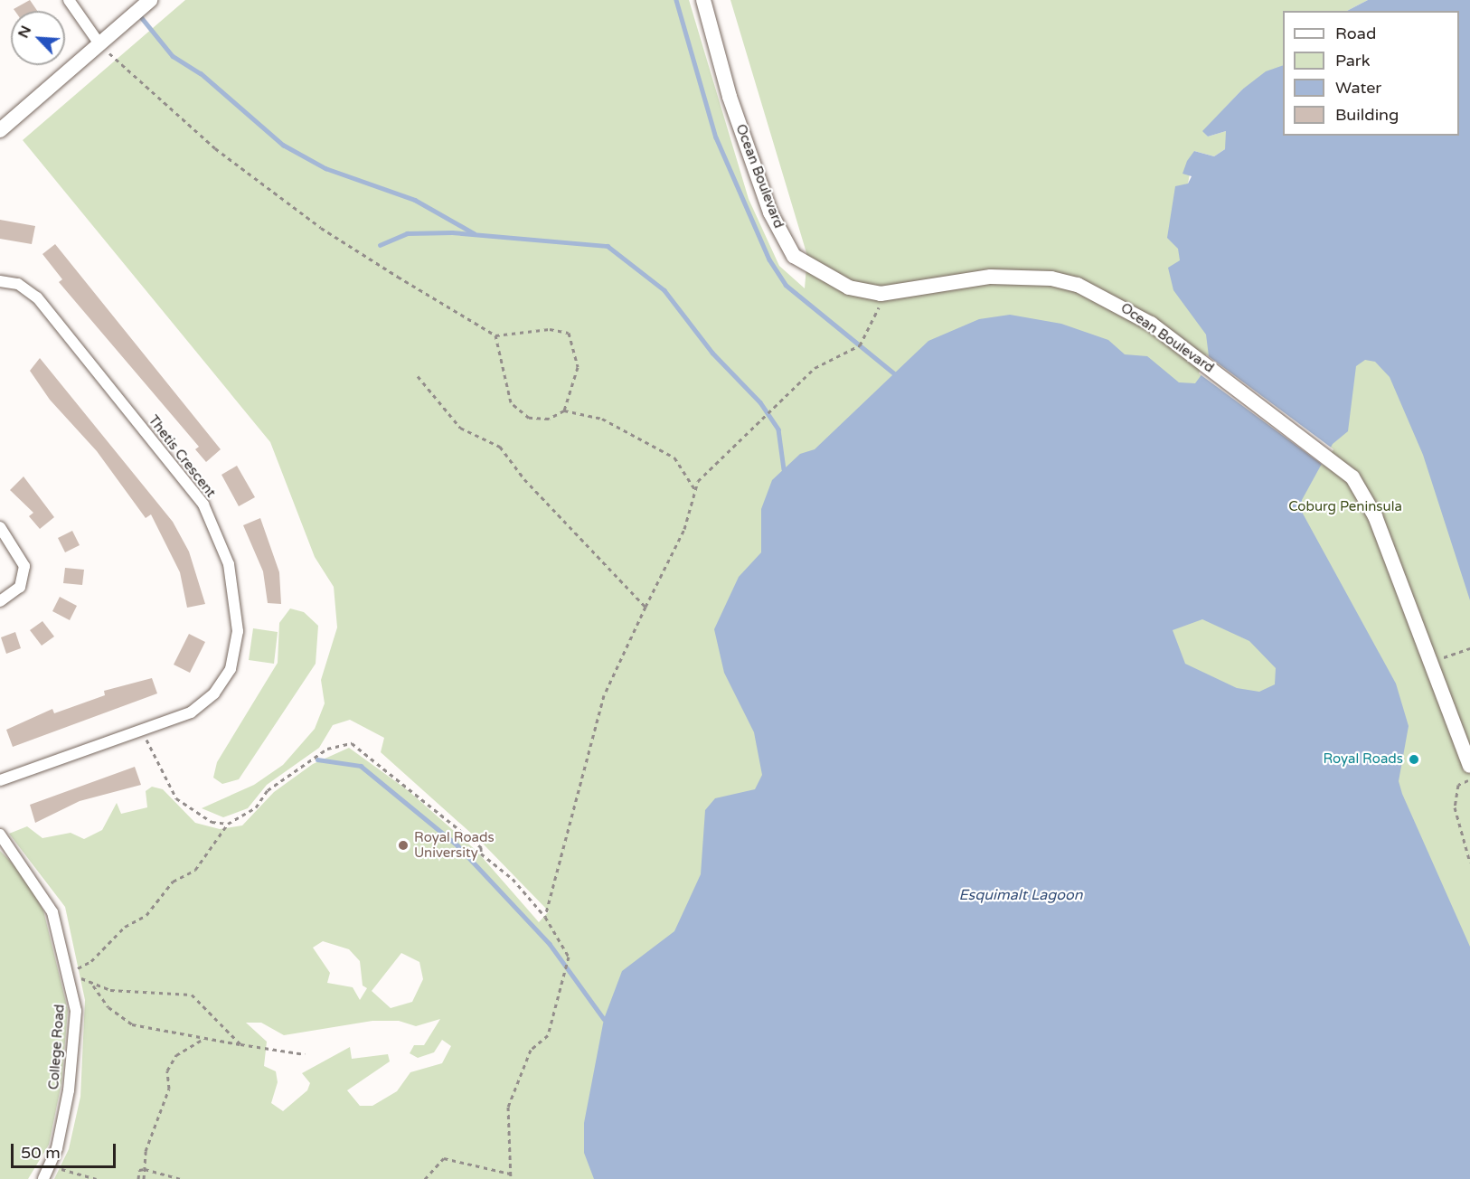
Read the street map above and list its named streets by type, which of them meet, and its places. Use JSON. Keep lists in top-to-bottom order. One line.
{"streets":{"street":["Ocean Boulevard","Thetis Crescent","College Road"]},"water":["Esquimalt Lagoon"],"parks":["Coburg Peninsula"],"places":["Royal Roads","Royal Roads University"],"legend":["Road","Park","Water","Building"],"scale_bar":"50 m","north":"top left"}
